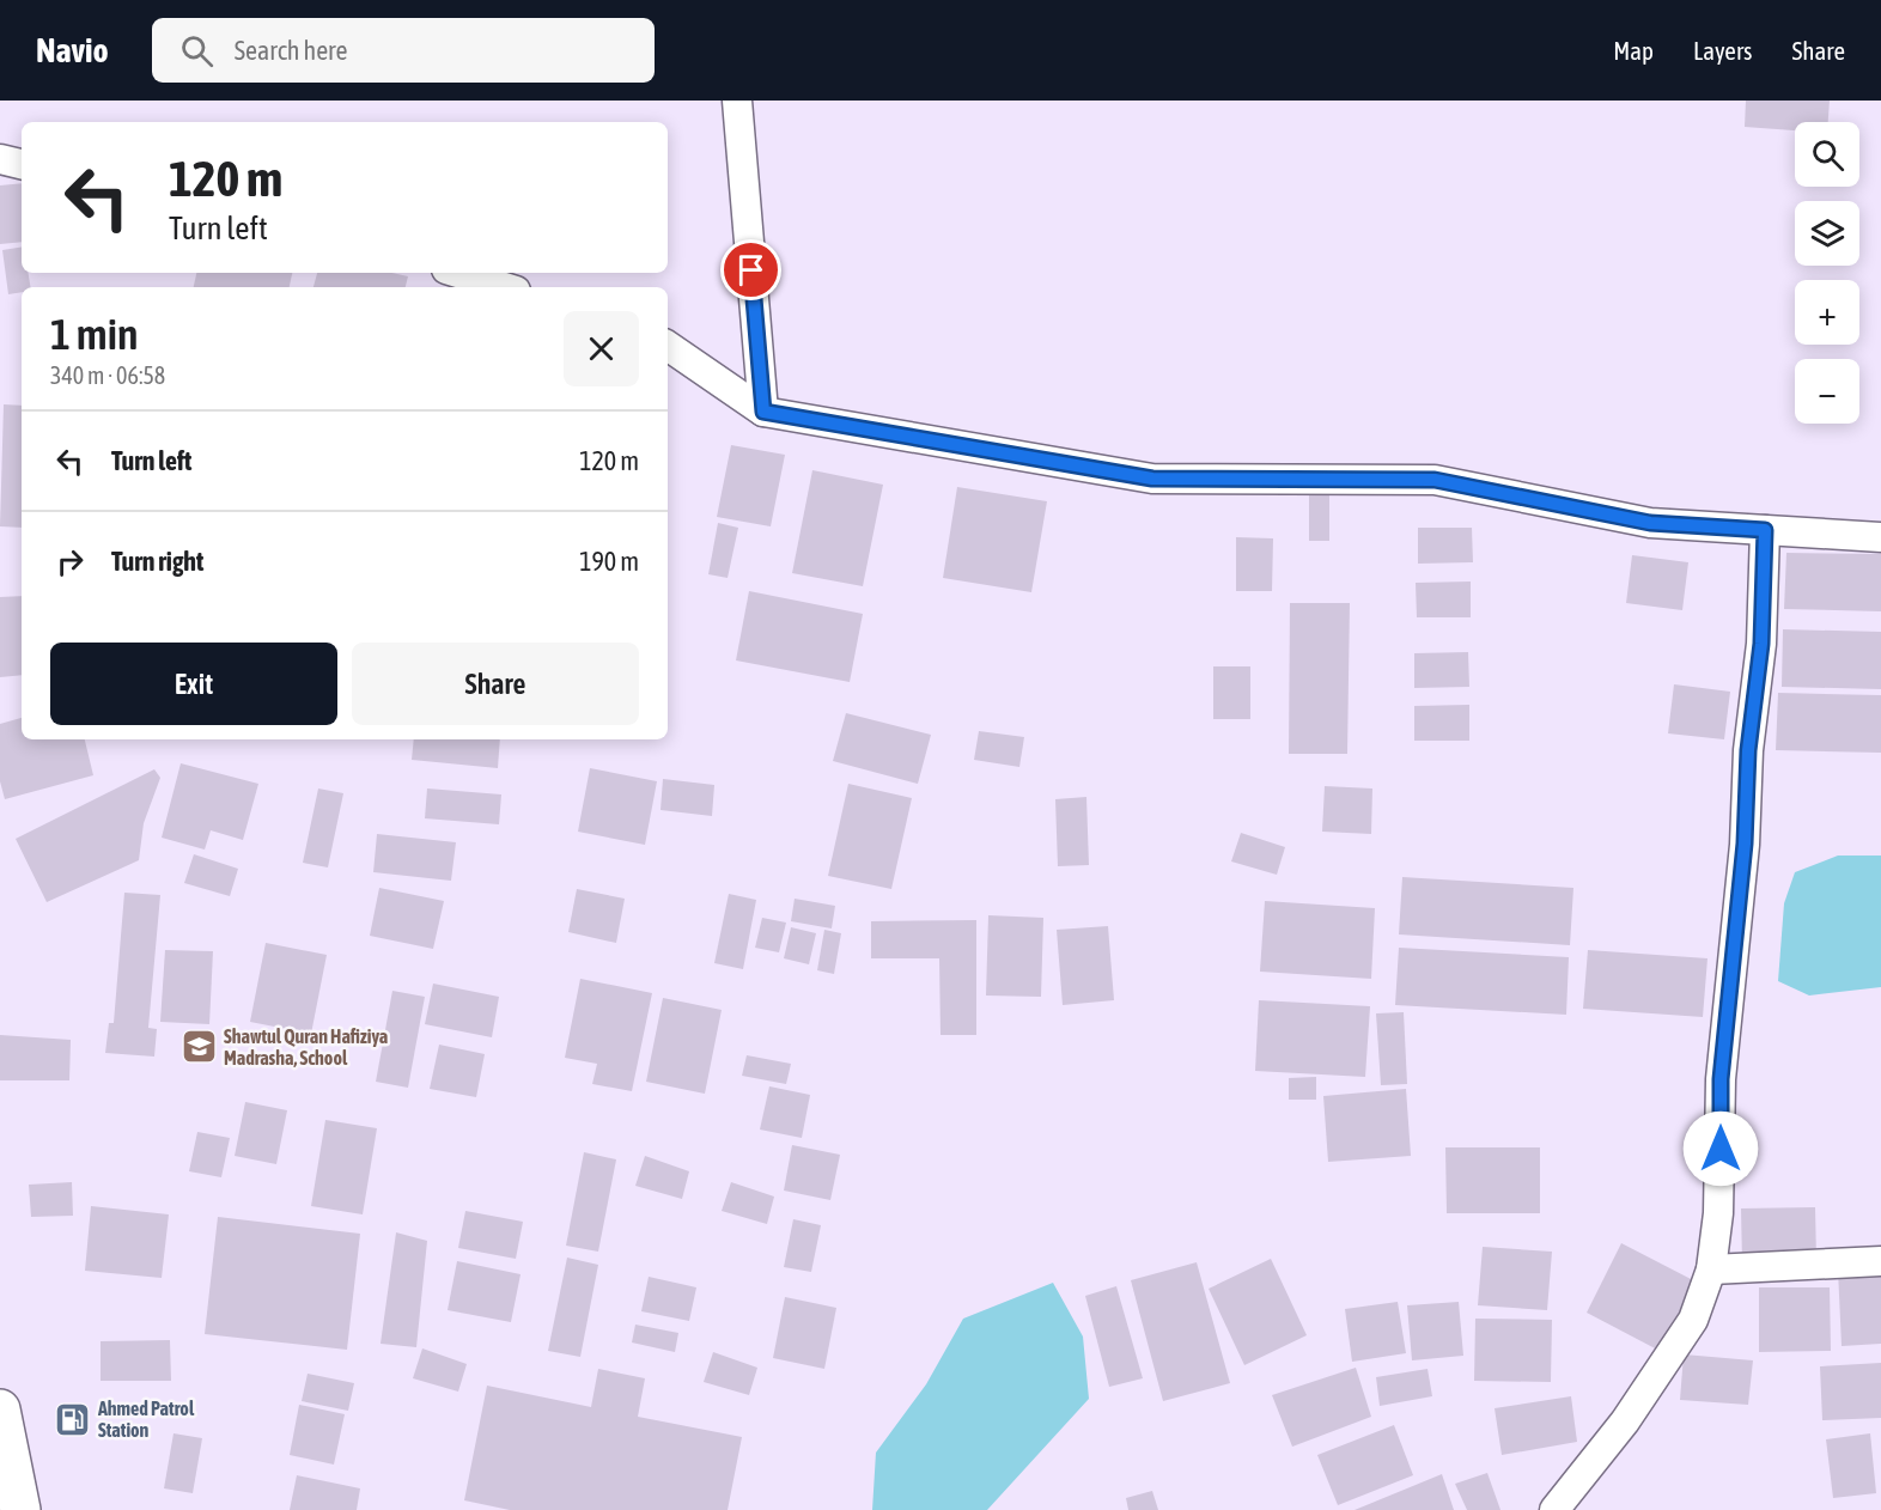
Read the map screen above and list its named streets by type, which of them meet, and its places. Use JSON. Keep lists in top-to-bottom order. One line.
{"places":{"school or university":["Shawtul Quran Hafiziya Madrasha, School"],"fuel station":["Ahmed Patrol Station"]},"page":{"header":"Navio","search":"Search here","nav":["Map","Layers","Share"],"map_buttons":["+","−"],"turn":["120 m","Turn left"],"heading":["1 min","340 m · 06:58"],"list":[{"name":"Turn left","value":"120 m"},{"name":"Turn right","value":"190 m"}],"buttons":["Exit","Share"]}}
